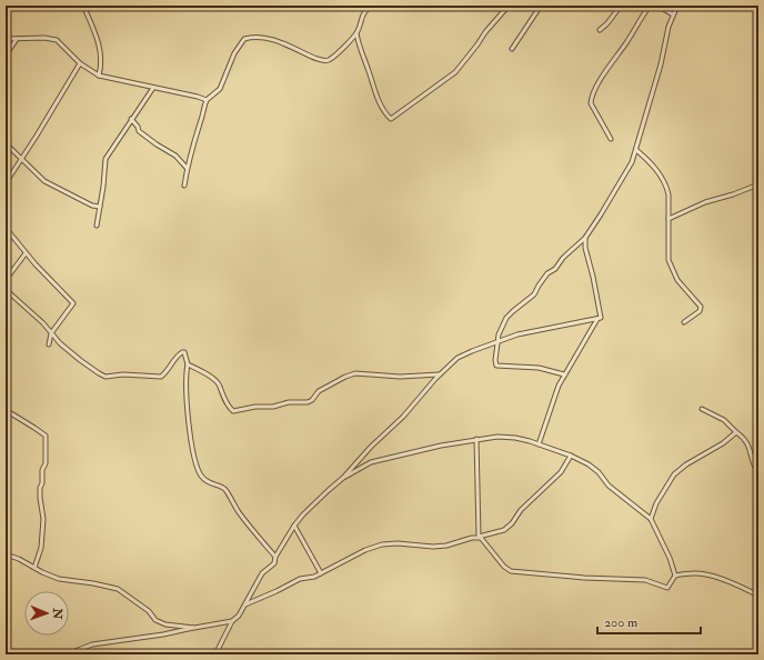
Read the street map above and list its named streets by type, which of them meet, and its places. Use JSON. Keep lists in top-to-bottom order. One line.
{"scale_bar":"200 m","north":"right"}
